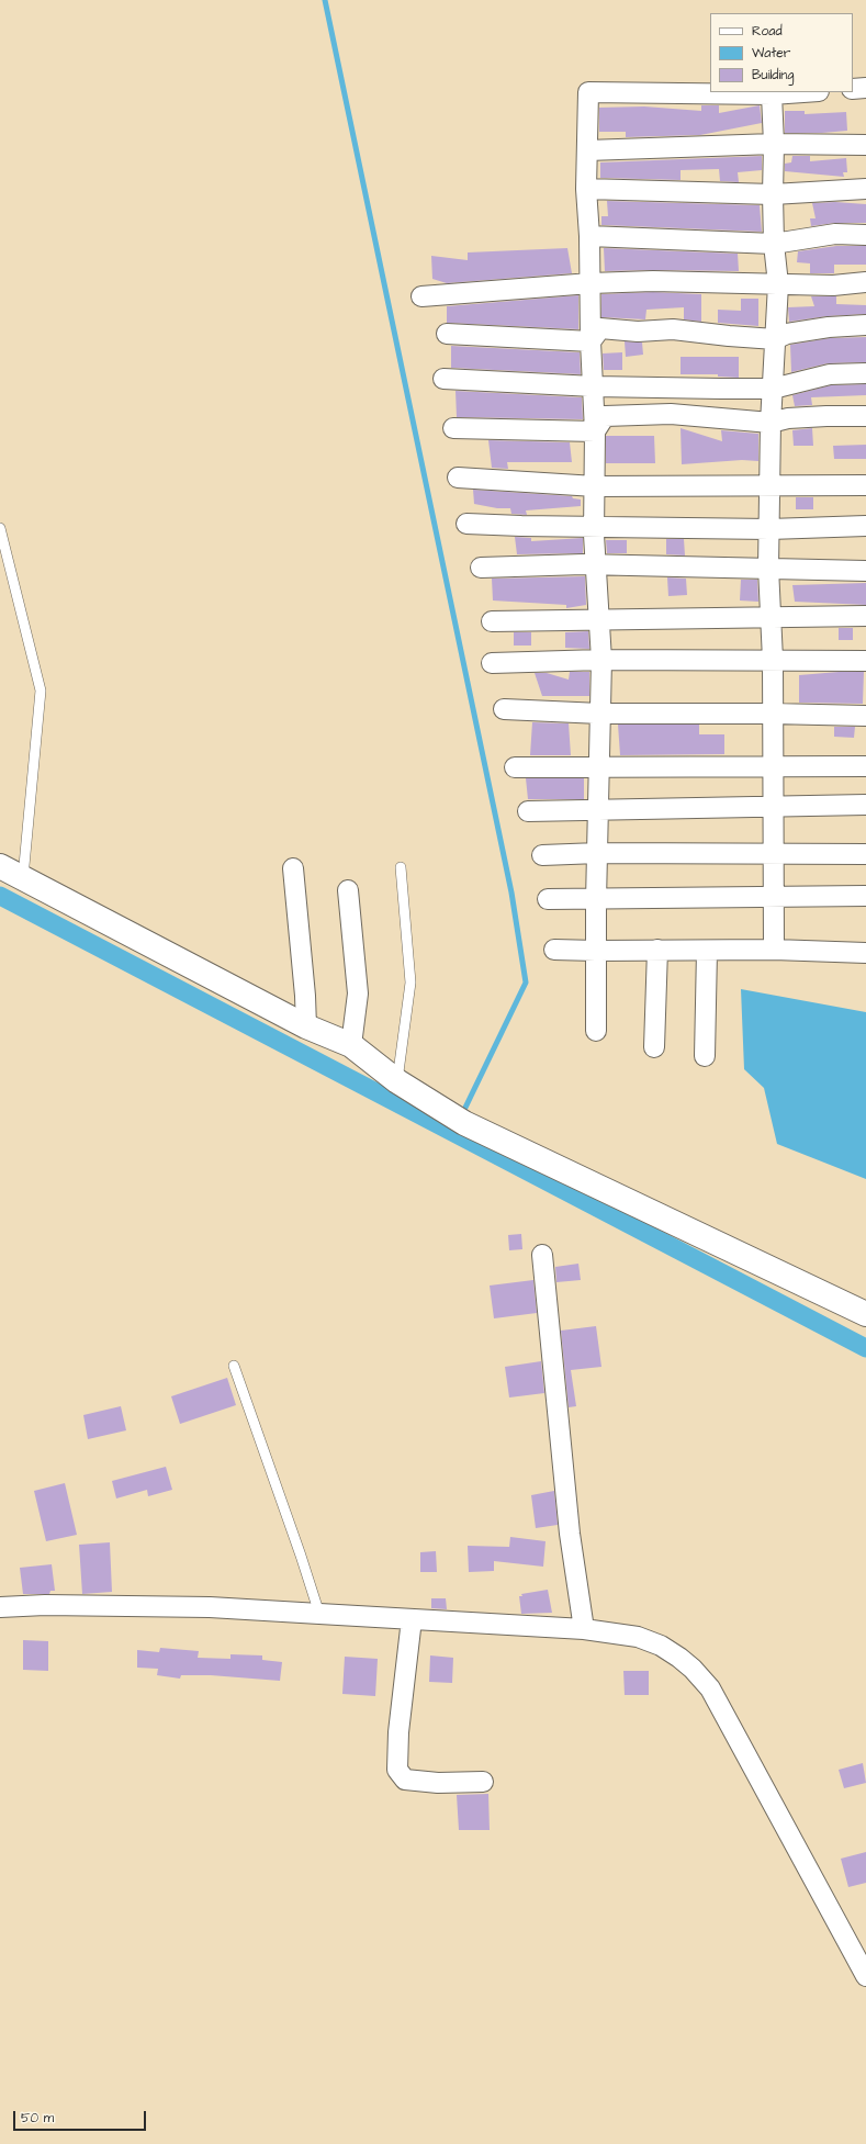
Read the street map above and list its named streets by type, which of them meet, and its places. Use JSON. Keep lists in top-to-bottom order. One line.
{"legend":["Road","Water","Building"],"scale_bar":"50 m"}
